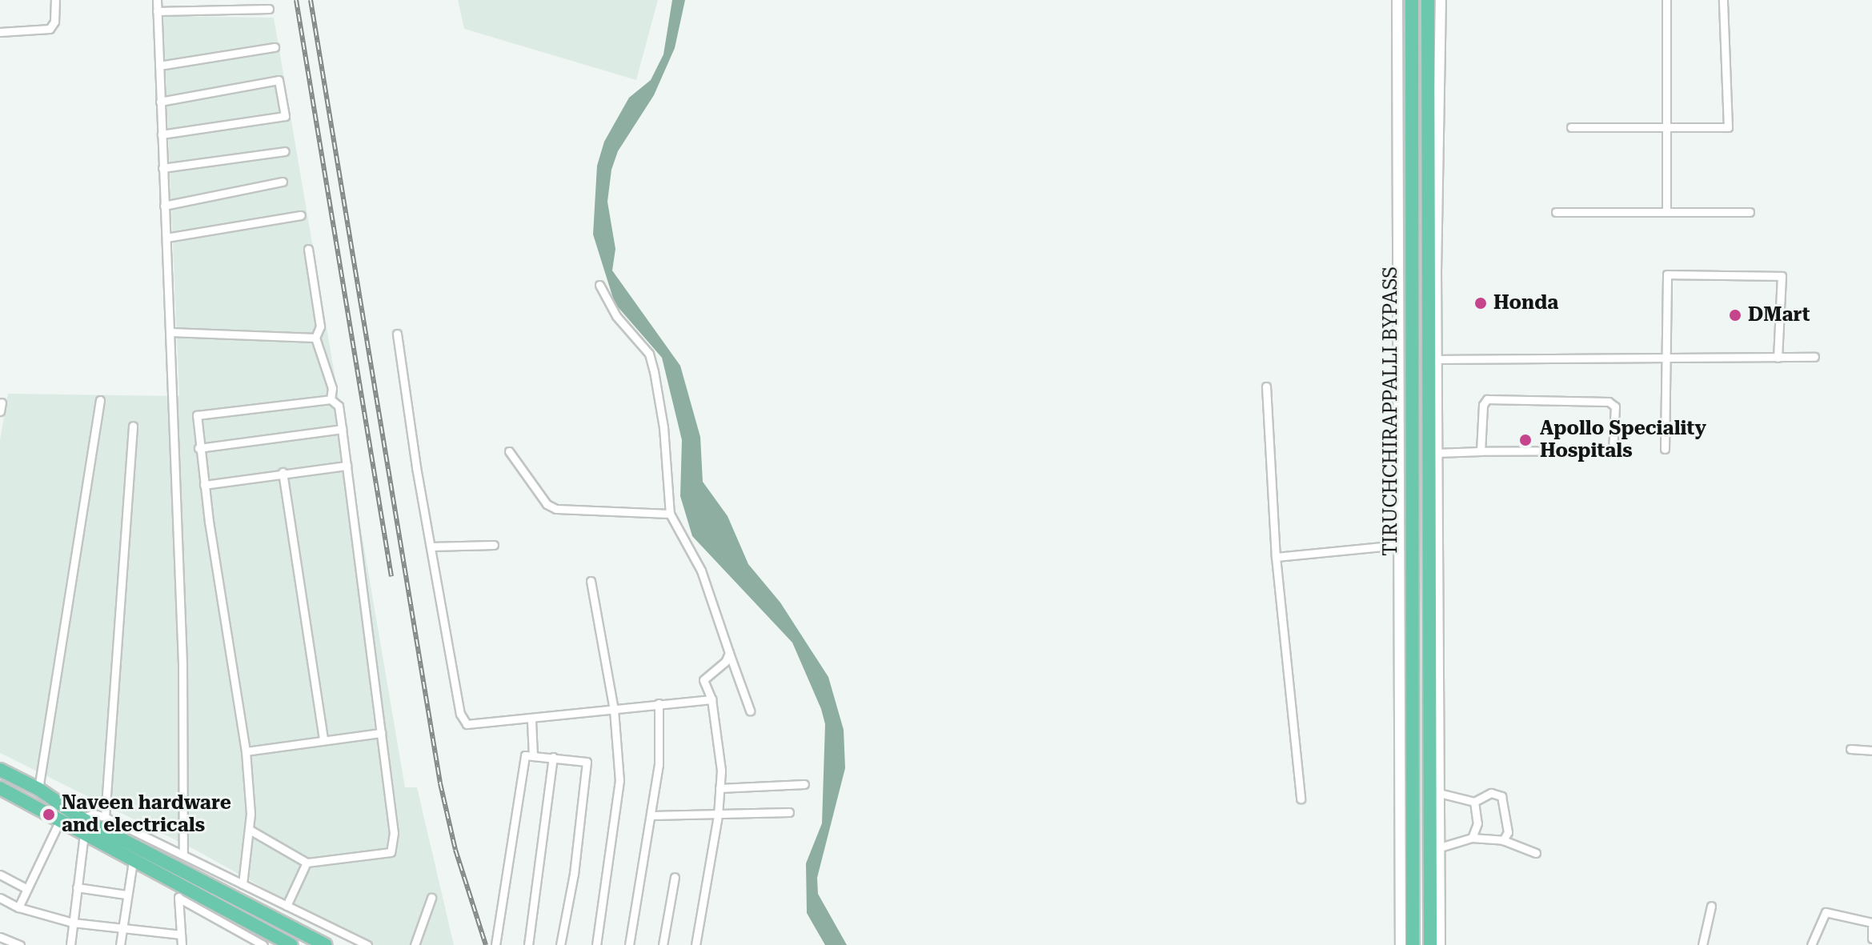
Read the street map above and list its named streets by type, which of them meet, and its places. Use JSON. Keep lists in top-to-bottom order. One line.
{"streets":{"highway":["TIRUCHCHIRAPPALLI BYPASS"]},"places":["Honda","DMart","Apollo Speciality Hospitals","Naveen hardware and electricals"]}
